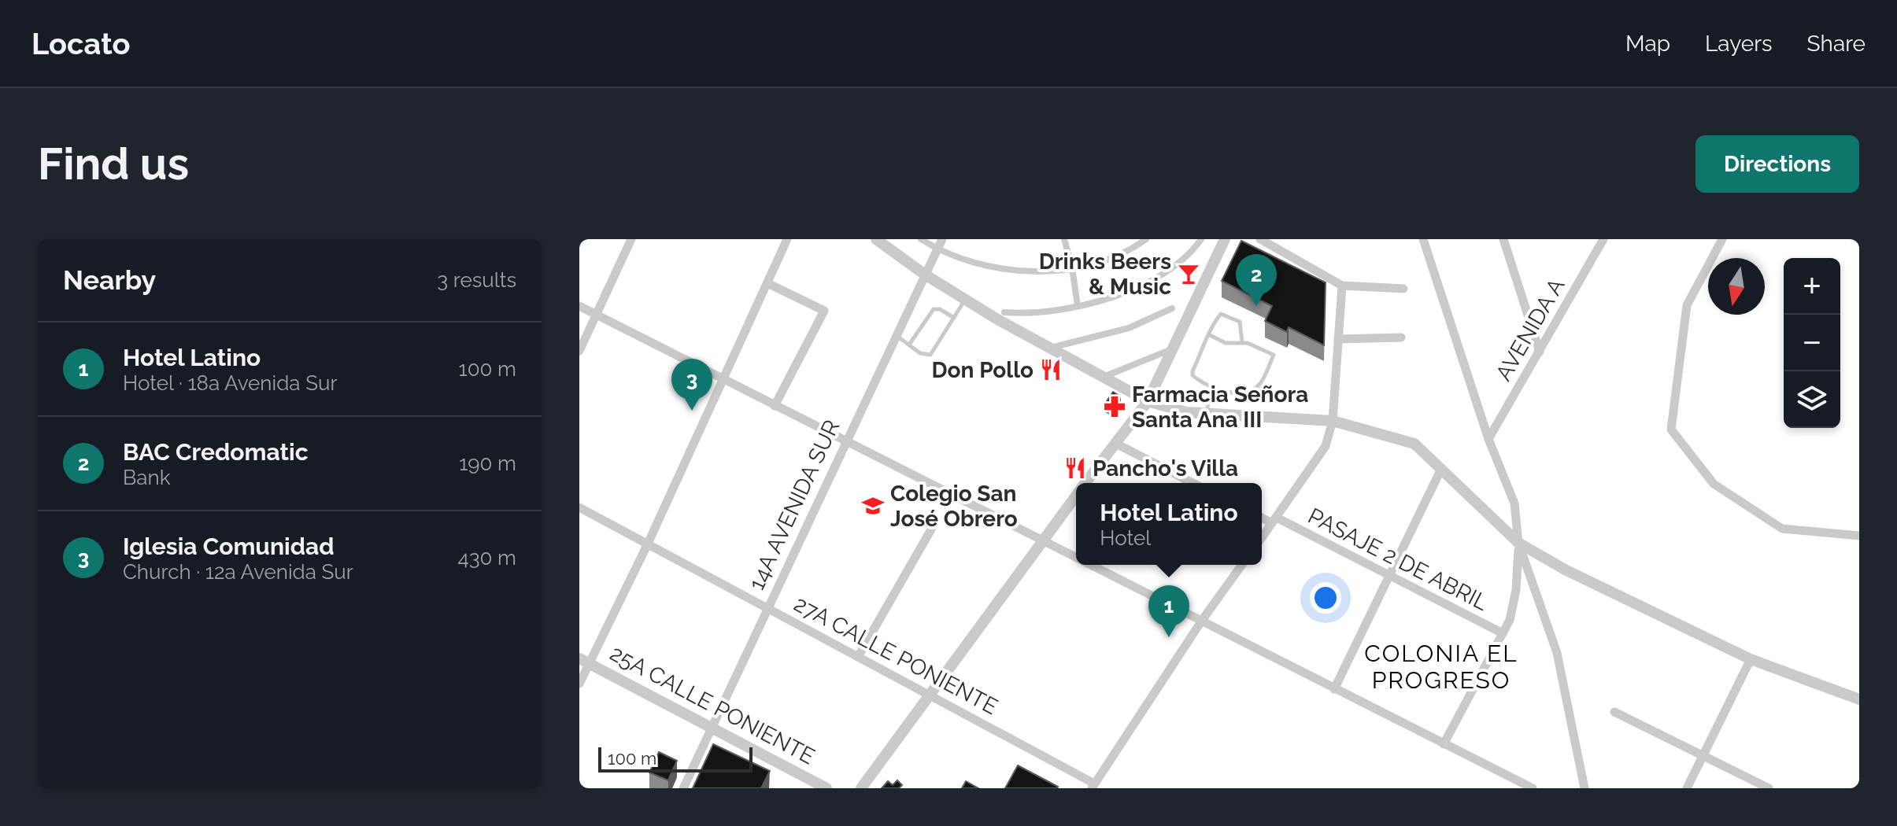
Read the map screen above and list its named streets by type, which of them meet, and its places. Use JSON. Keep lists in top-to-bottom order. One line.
{"streets":{"street":["AVENIDA A","14A AVENIDA SUR","PASAJE 2 DE ABRIL","27A CALLE PONIENTE","25A CALLE PONIENTE"]},"crossings":[["14A AVENIDA SUR","27A CALLE PONIENTE"],["14A AVENIDA SUR","25A CALLE PONIENTE"]],"districts":["COLONIA EL PROGRESO"],"places":{"bar":["Drinks Beers & Music"],"restaurant":["Don Pollo","Pancho's Villa"],"pharmacy":["Farmacia Señora Santa Ana III"],"school or university":["Colegio San José Obrero"]},"scale_bar":"100 m","north":"bottom","page":{"header":"Locato","nav":["Map","Layers","Share"],"buttons":"Directions","title":"Find us","heading":["Nearby","3 results"],"pins":["2","3","1"],"map_buttons":["+","−"],"list":[{"mark":"1","name":"Hotel Latino","note":"Hotel · 18a Avenida Sur","value":"100 m"},{"mark":"2","name":"BAC Credomatic","note":"Bank","value":"190 m"},{"mark":"3","name":"Iglesia Comunidad","note":"Church · 12a Avenida Sur","value":"430 m"}],"popup":["Hotel Latino","Hotel"],"scale":"100 m"}}
